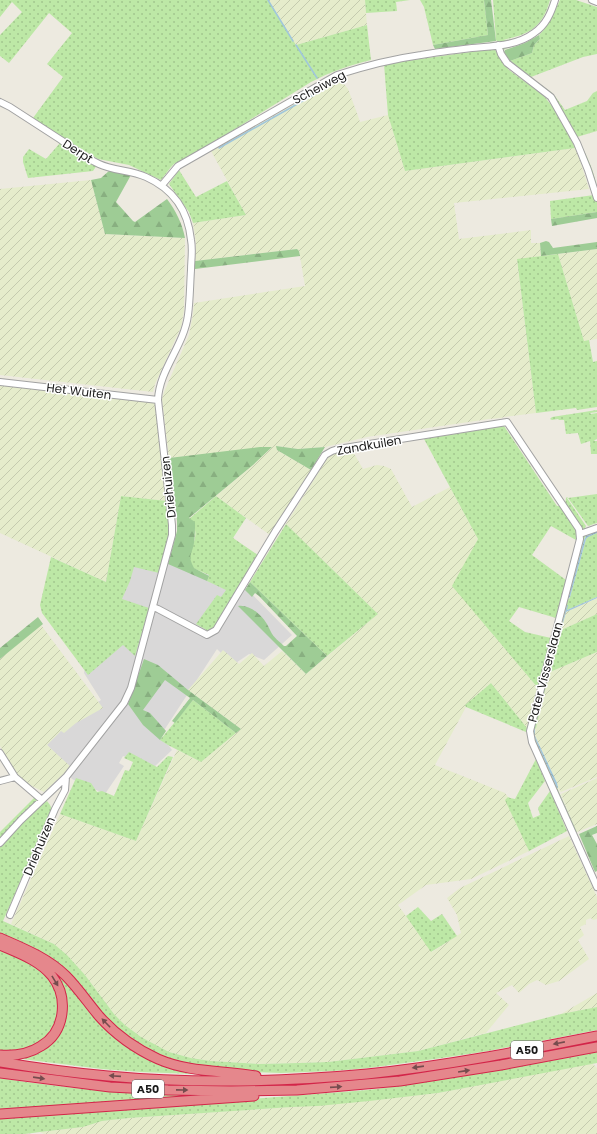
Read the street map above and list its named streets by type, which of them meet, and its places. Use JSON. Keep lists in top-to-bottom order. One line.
{"streets":{"highway":["A50"],"street":["Scheiweg","Derpt","Het Wuiten","Zandkuilen","Driehuizen","Pater Visserslaan"]},"crossings":[["Scheiweg","Derpt"],["Scheiweg","Driehuizen"],["Derpt","Driehuizen"],["Het Wuiten","Driehuizen"],["Zandkuilen","Driehuizen"],["Zandkuilen","Pater Visserslaan"]]}
